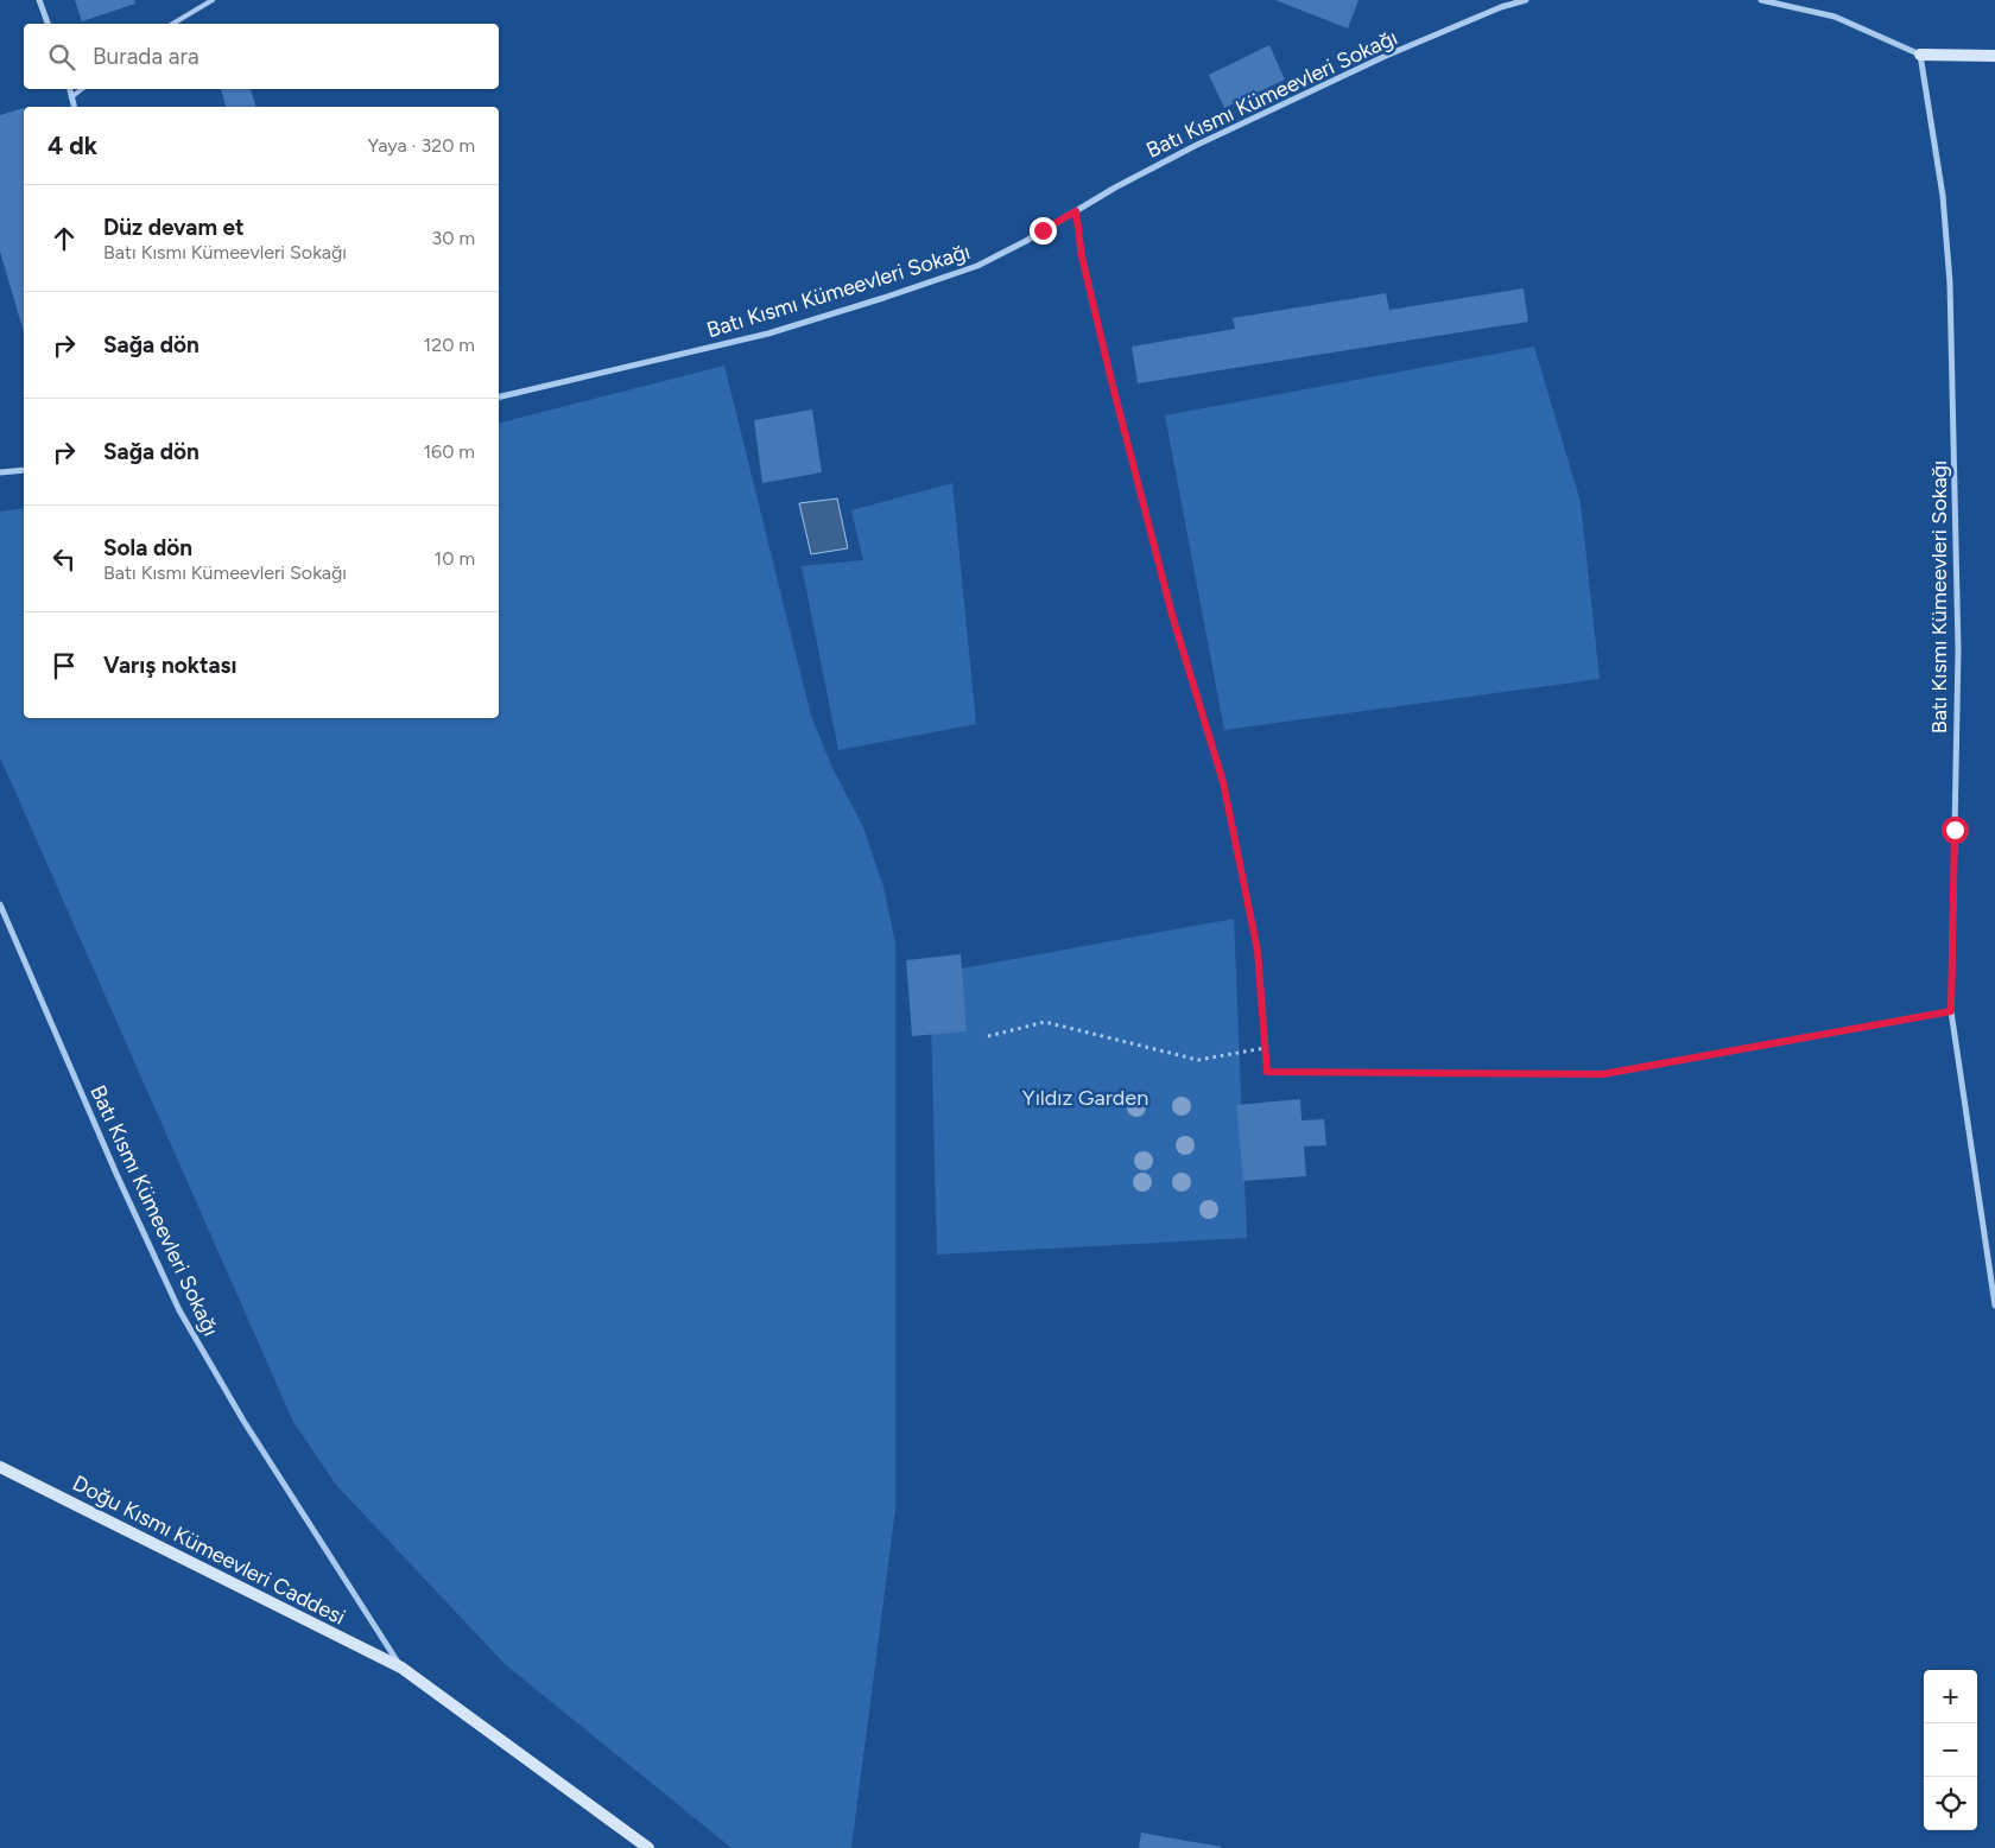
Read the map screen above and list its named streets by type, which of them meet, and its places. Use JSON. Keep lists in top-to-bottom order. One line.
{"streets":{"street":["Batı Kısmı Kümeevleri Sokağı","Doğu Kısmı Kümeevleri Caddesi"]},"crossings":[["Batı Kısmı Kümeevleri Sokağı","Doğu Kısmı Kümeevleri Caddesi"]],"parks":["Yıldız Garden"],"page":{"search":"Burada ara","heading":["4 dk","Yaya · 320 m"],"list":[["Düz devam et","Batı Kısmı Kümeevleri Sokağı","30 m"],["Sağa dön","120 m"],["Sağa dön","160 m"],["Sola dön","Batı Kısmı Kümeevleri Sokağı","10 m"],"Varış noktası"],"map_buttons":["+","−"]}}
